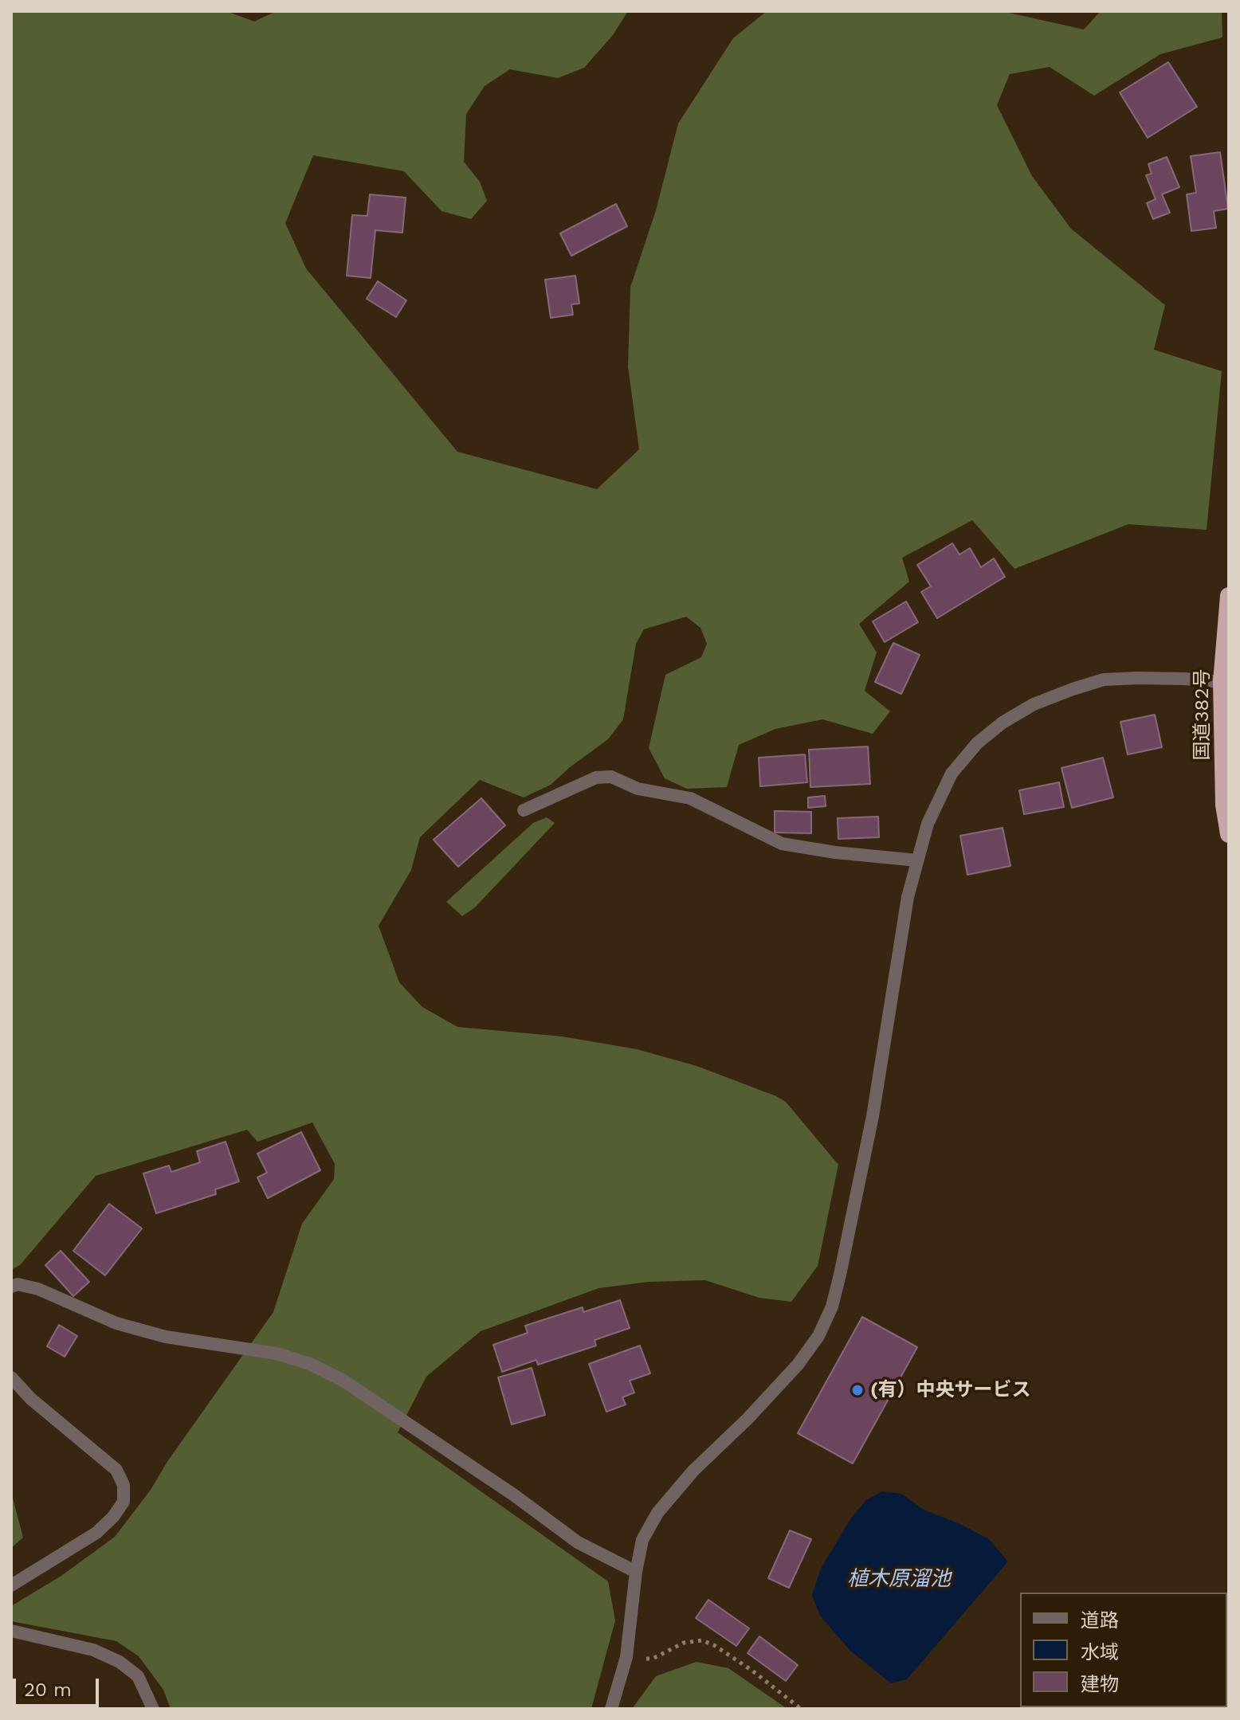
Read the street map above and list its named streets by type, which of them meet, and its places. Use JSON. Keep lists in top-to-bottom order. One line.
{"streets":{"highway":["国道382号"]},"water":["植木原溜池"],"places":["(有）中央サービス"],"legend":["道路","水域","建物"],"scale_bar":"20 m"}
